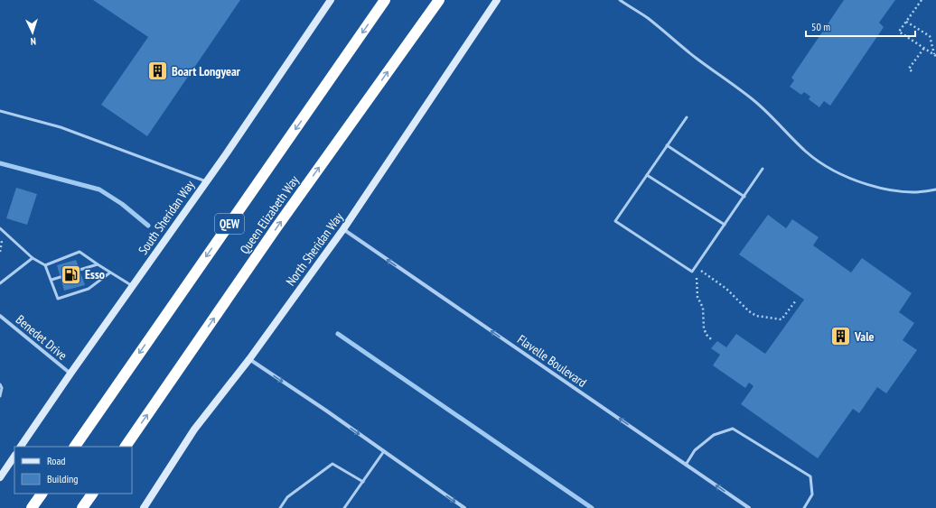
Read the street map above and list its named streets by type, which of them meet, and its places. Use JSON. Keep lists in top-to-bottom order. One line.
{"streets":{"highway":["Queen Elizabeth Way","QEW"],"street":["South Sheridan Way","North Sheridan Way","Benedet Drive","Flavelle Boulevard"]},"crossings":[["South Sheridan Way","Benedet Drive"],["North Sheridan Way","Flavelle Boulevard"]],"one_way":["Flavelle Boulevard"],"places":{"building":["Boart Longyear","Vale"],"fuel station":["Esso"]},"legend":["Road","Building"],"scale_bar":"50 m","north":"bottom"}
